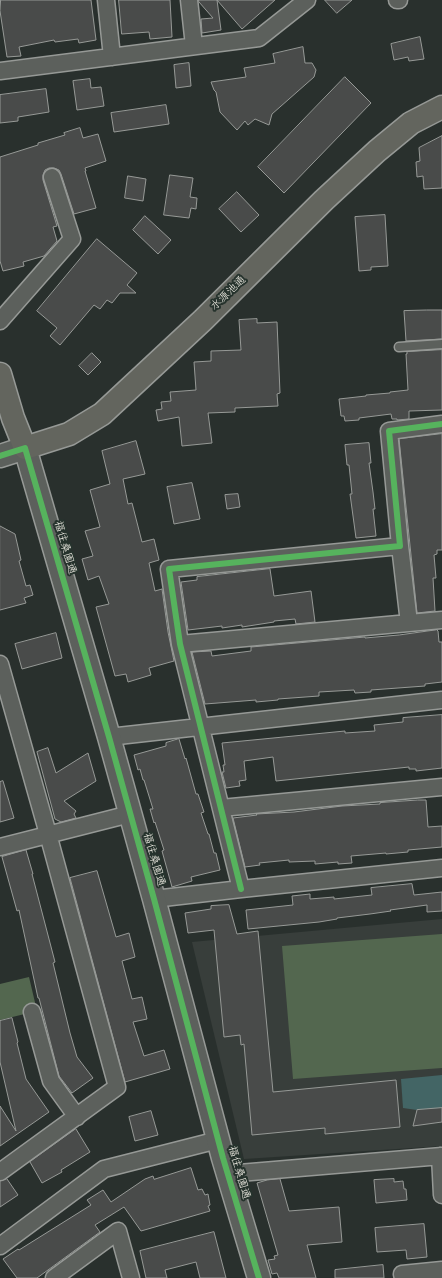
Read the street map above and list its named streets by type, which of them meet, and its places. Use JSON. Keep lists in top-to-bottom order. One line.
{"streets":{"main road":["水源池通","福住桑園通"]},"crossings":[["水源池通","福住桑園通"]]}
